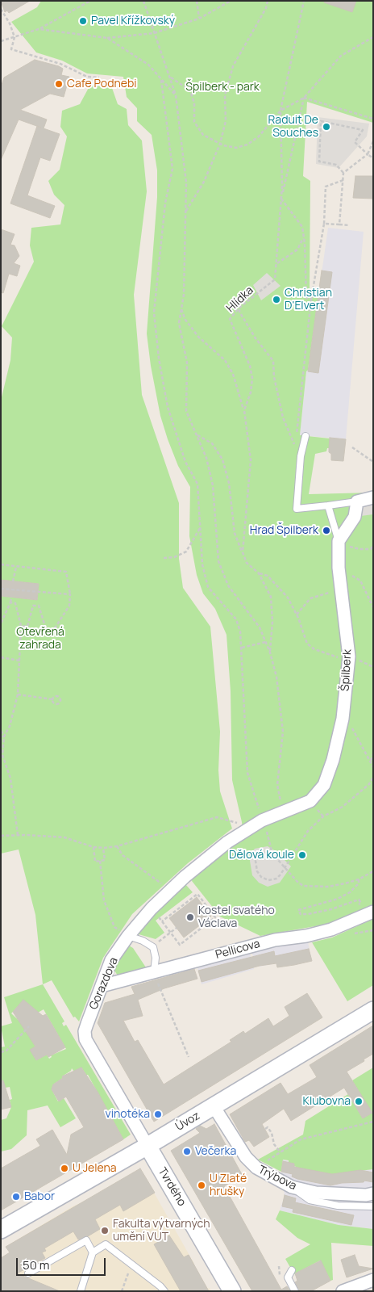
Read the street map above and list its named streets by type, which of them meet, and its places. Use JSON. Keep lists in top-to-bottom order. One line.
{"streets":{"main road":["Úvoz","Tvrdého"],"street":["Špilberk","Pellicova","Gorazdova","Trýbova"],"path":["Hlídka"]},"crossings":[["Špilberk","Gorazdova"],["Pellicova","Gorazdova"],["Gorazdova","Úvoz"],["Gorazdova","Tvrdého"],["Úvoz","Trýbova"],["Úvoz","Tvrdého"]],"parks":["Špilberk - park","Otevřená zahrada"],"places":["Pavel Křížkovský","Cafe Podnebi","Raduit De Souches","Christian D'Elvert","Hrad Špilberk","Dělová koule","Kostel svatého Václava","Klubovna","vinotéka","Večerka","U Jelena","U Zlaté hrušky","Babor","Fakulta výtvarných umění VUT"],"scale_bar":"50 m"}
